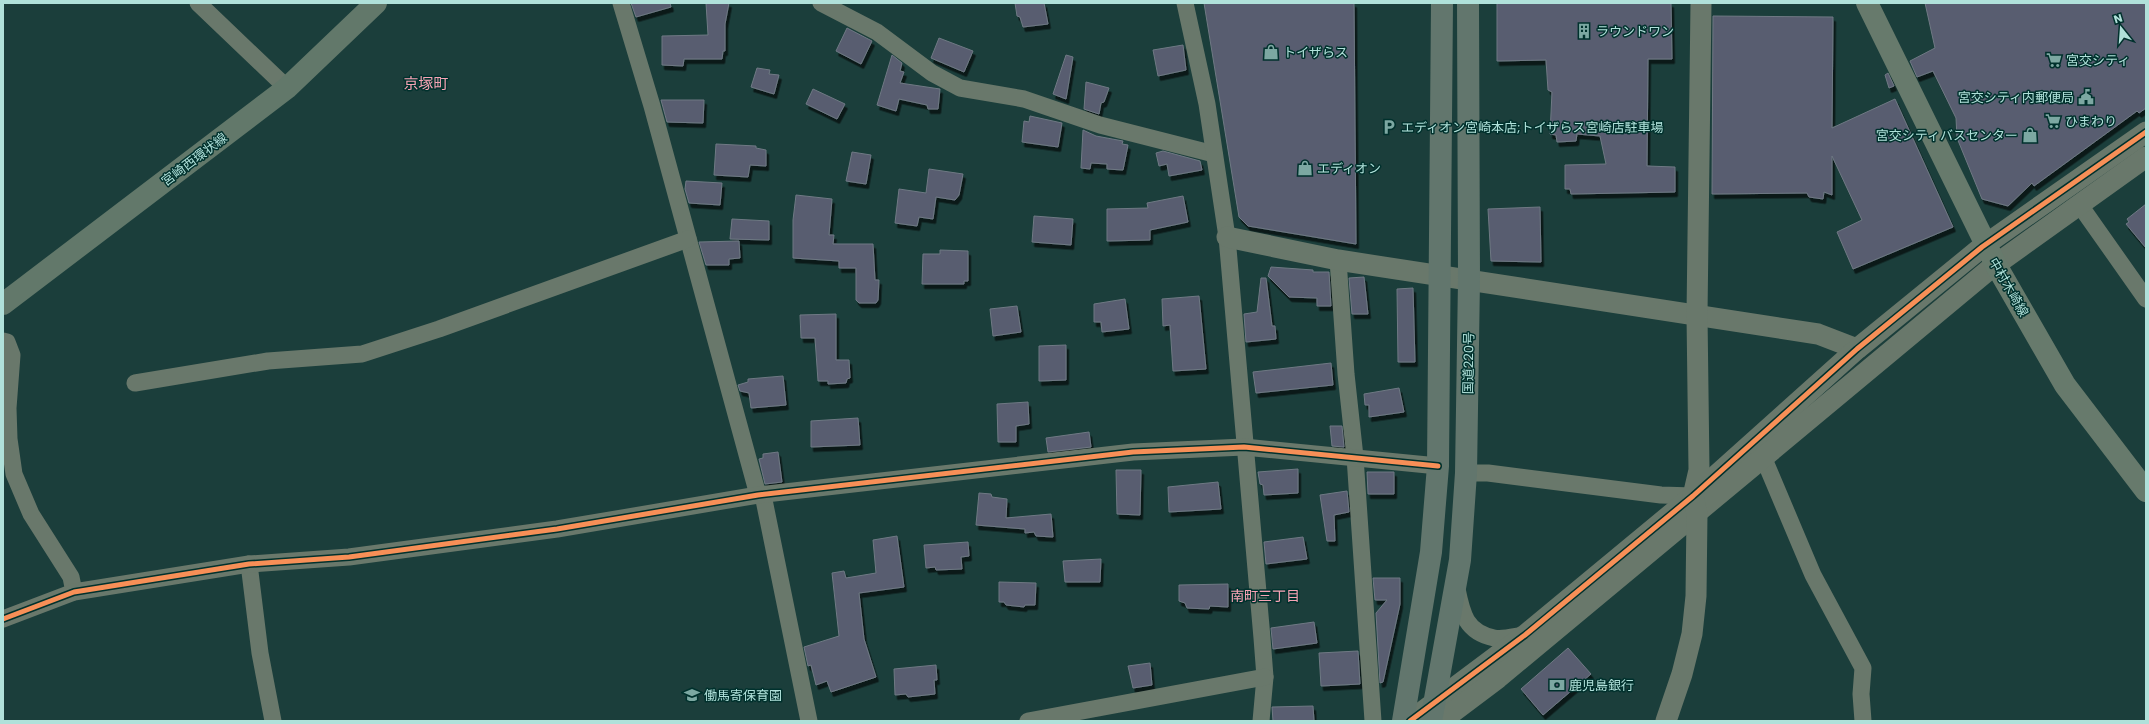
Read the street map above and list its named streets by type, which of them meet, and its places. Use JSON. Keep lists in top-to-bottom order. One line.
{"streets":{"highway":["国道220号"],"main road":["宮崎西環状線","中村木崎線"]},"districts":["京塚町","南町三丁目"],"places":{"building":["ラウンドワン"],"shop":["トイザらス","宮交シティバスセンター","エディオン"],"supermarket":["宮交シティ","ひまわり"],"public building":["宮交シティ内郵便局"],"parking":["エディオン宮崎本店;トイザらス宮崎店駐車場"],"bank":["鹿児島銀行"],"school or university":["働馬寄保育園"]},"north":"top"}
